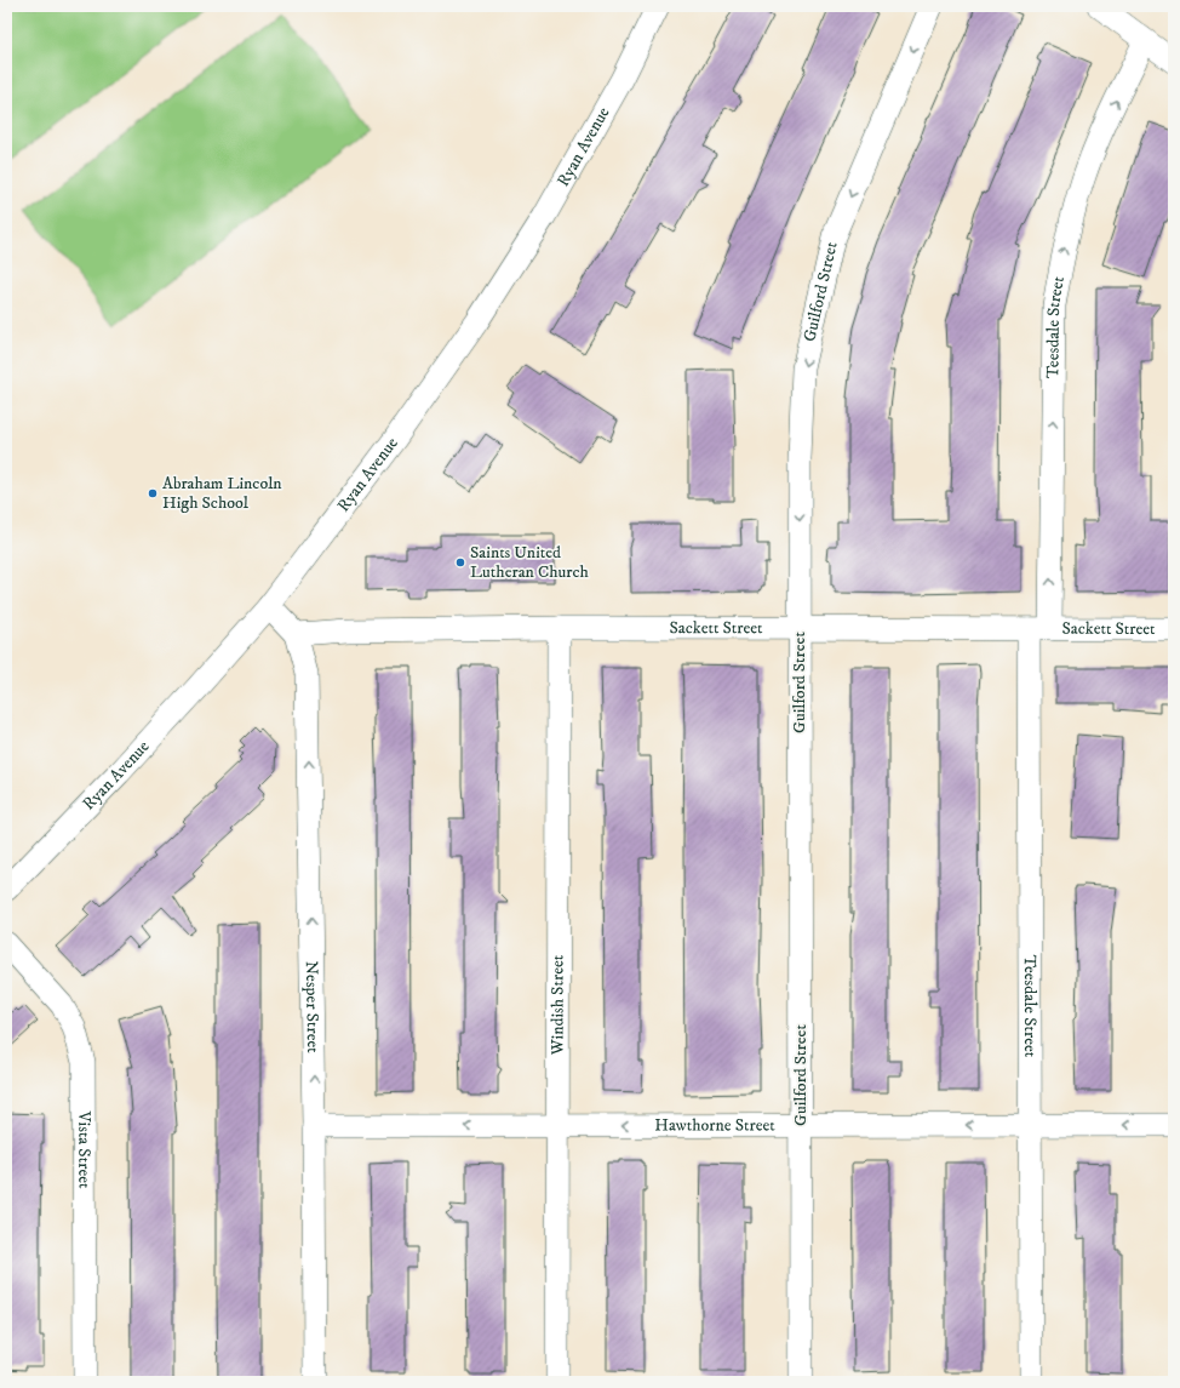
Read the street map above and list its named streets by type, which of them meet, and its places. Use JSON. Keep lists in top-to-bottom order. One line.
{"streets":{"street":["Ryan Avenue","Guilford Street","Teesdale Street","Sackett Street","Windish Street","Nesper Street","Hawthorne Street","Vista Street"]},"crossings":[["Guilford Street","Sackett Street"],["Guilford Street","Hawthorne Street"],["Teesdale Street","Sackett Street"],["Teesdale Street","Hawthorne Street"],["Sackett Street","Windish Street"],["Sackett Street","Nesper Street"],["Windish Street","Hawthorne Street"],["Nesper Street","Hawthorne Street"]],"one_way":["Guilford Street","Teesdale Street","Nesper Street","Hawthorne Street"],"places":["Abraham Lincoln High School","Saints United Lutheran Church"]}
